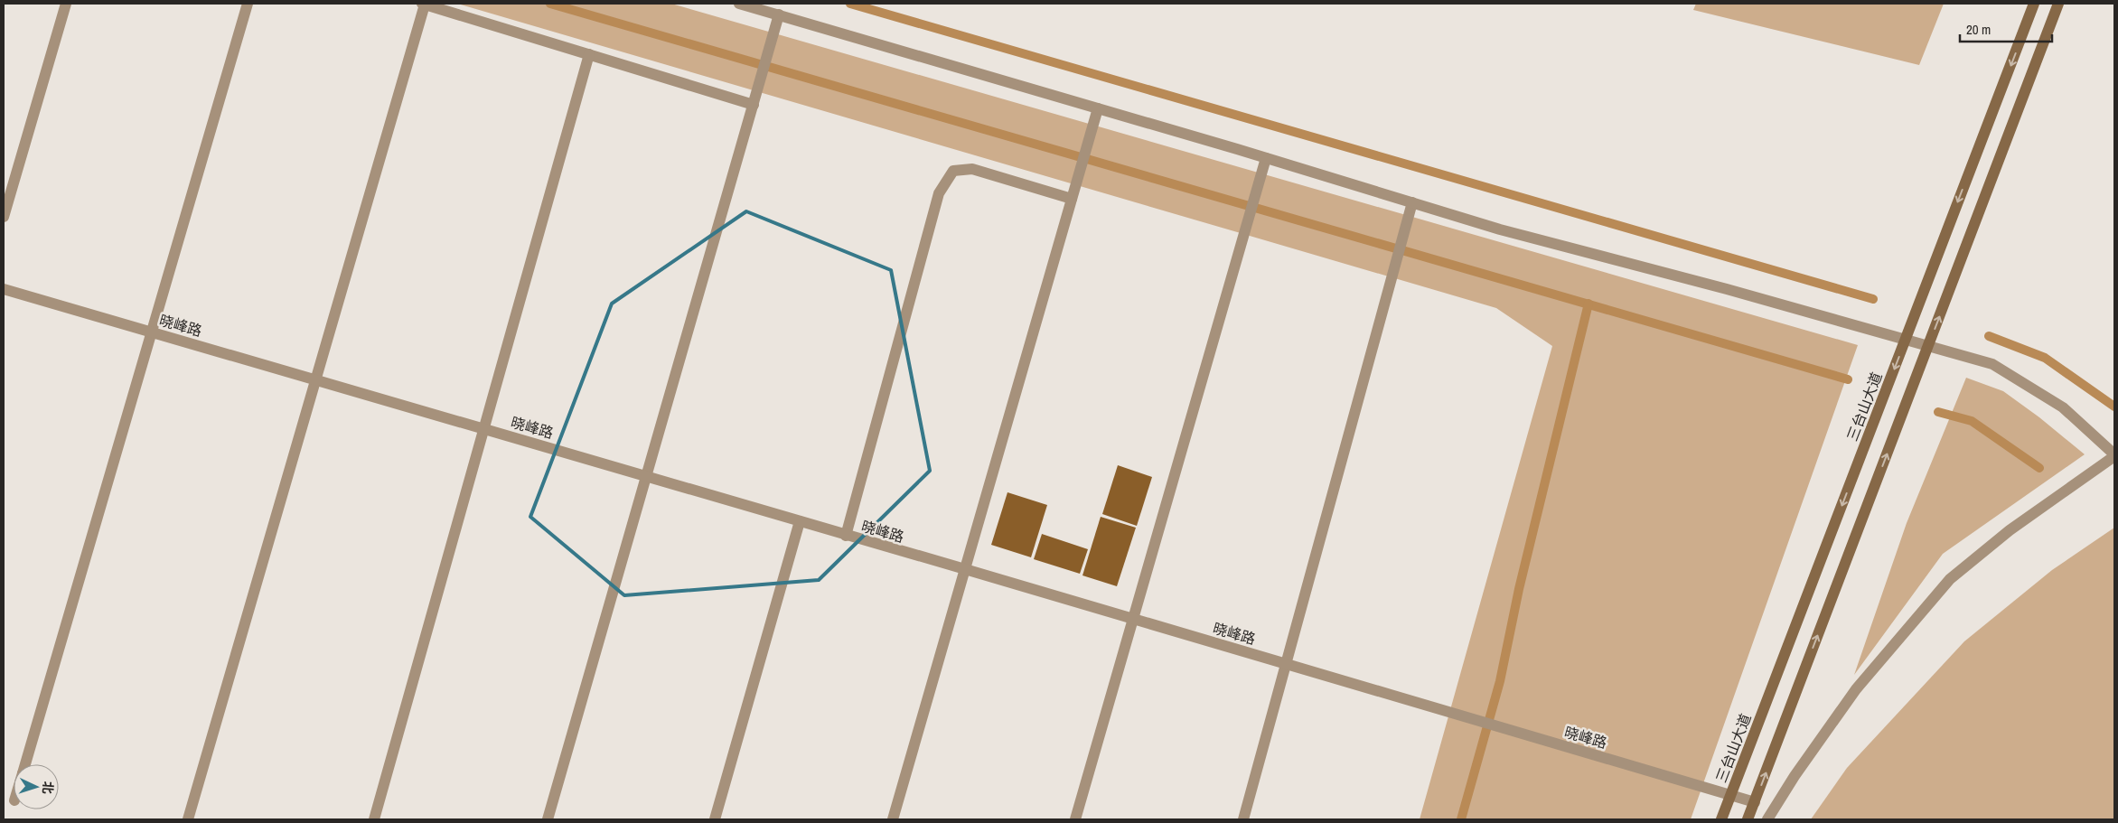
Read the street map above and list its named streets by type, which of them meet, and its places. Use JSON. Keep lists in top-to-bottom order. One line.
{"streets":{"main road":["三台山大道"],"street":["晓峰路"]},"crossings":[["晓峰路","三台山大道"]],"scale_bar":"20 m","north":"right"}
